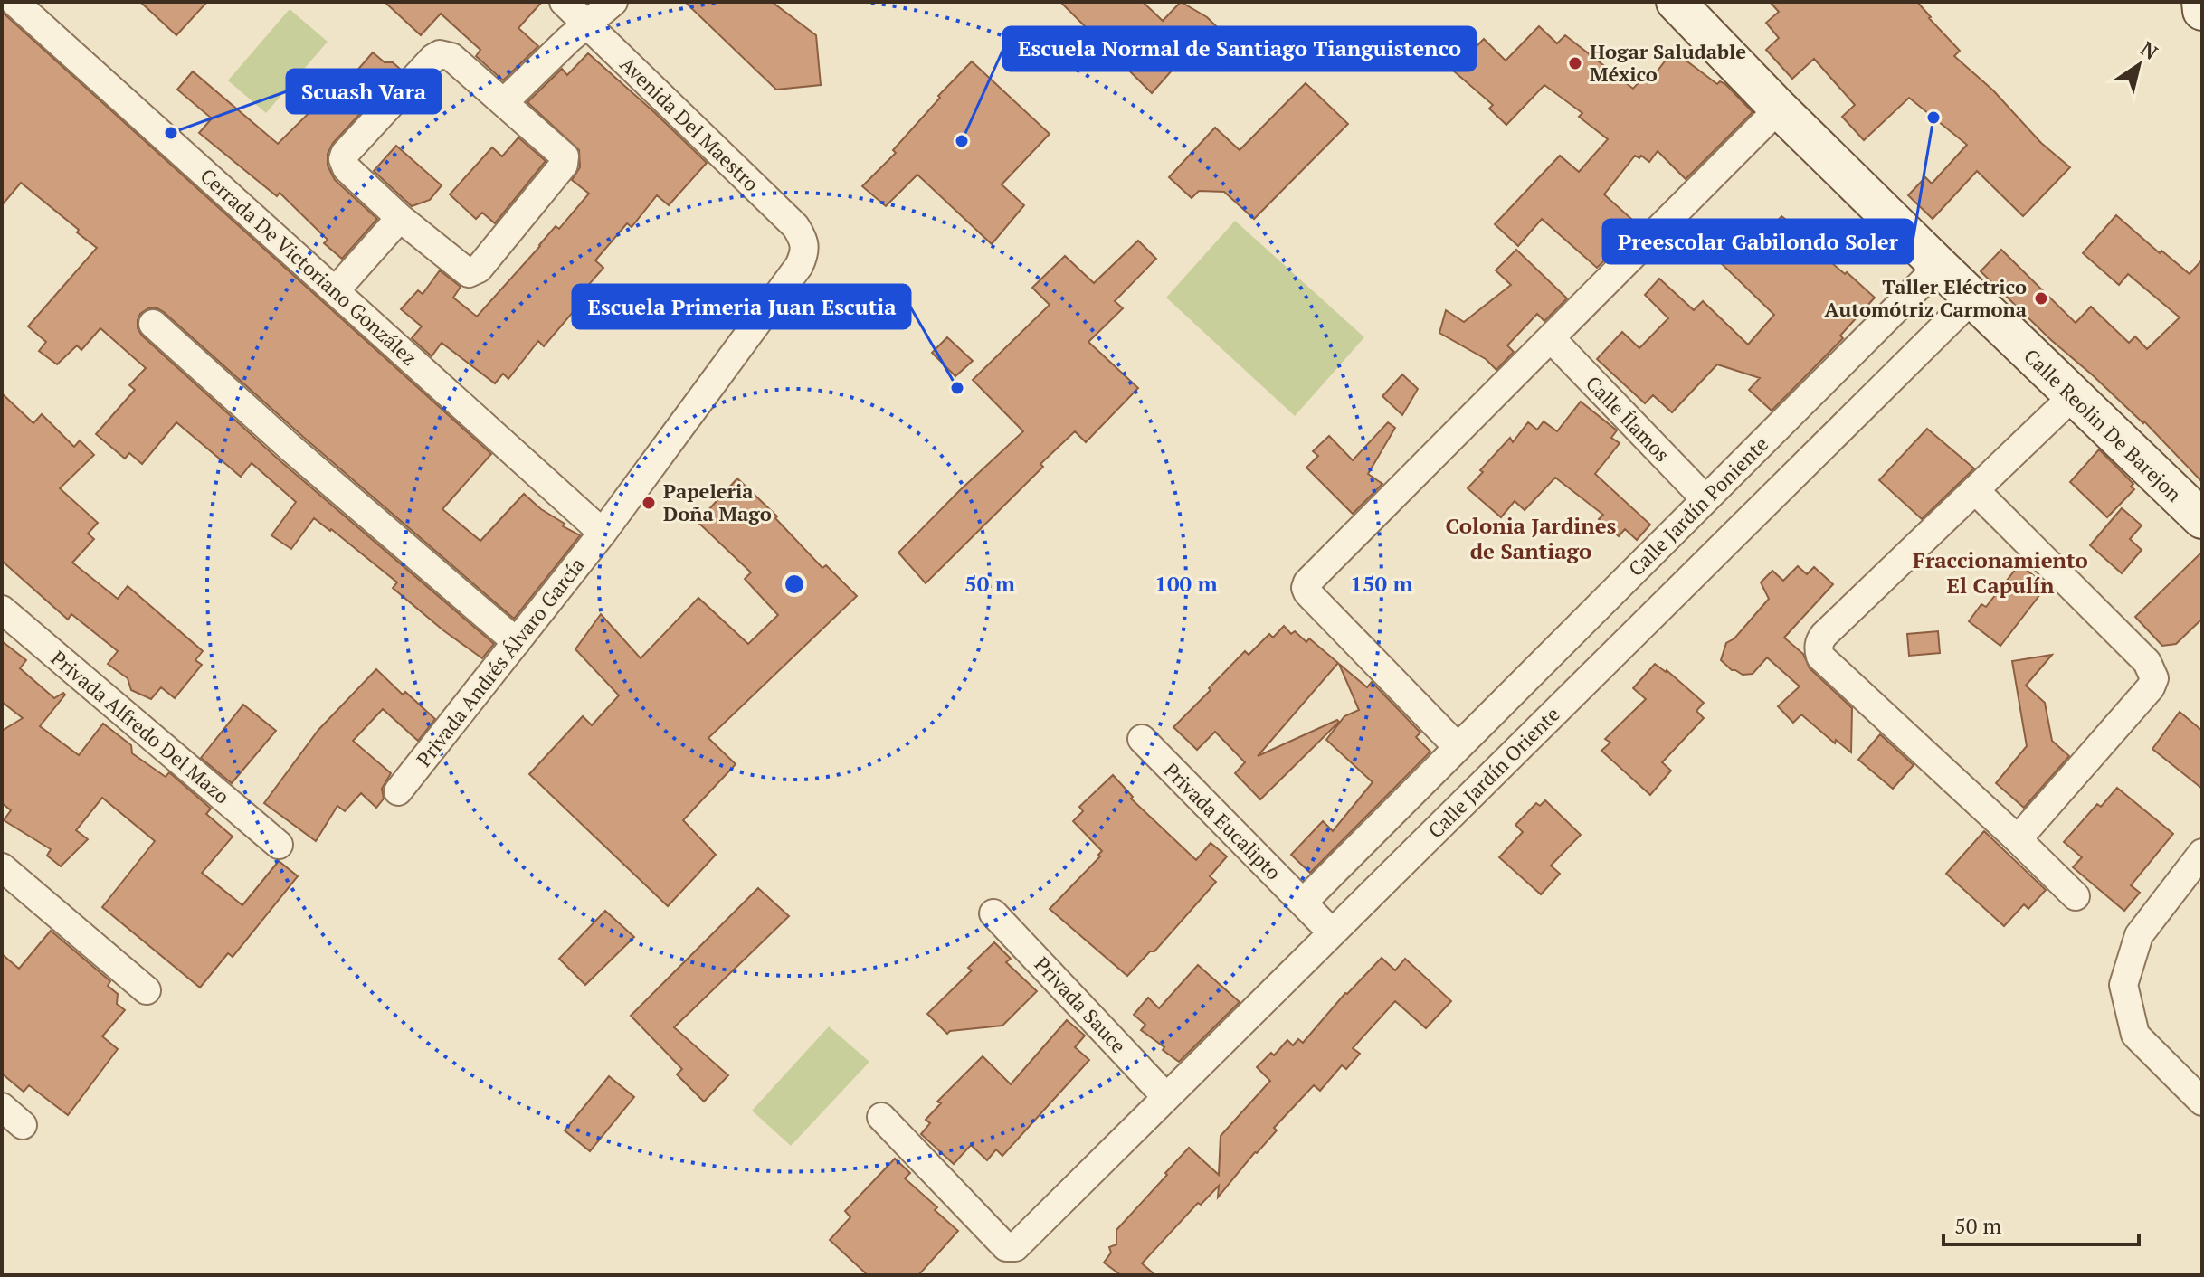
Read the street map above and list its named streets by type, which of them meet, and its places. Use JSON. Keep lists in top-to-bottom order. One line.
{"streets":{"main road":["Calle Reolin De Barejon"],"street":["Avenida Del Maestro","Cerrada De Victoriano González","Calle Ílamos","Calle Jardín Poniente","Privada Andrés Álvaro García","Privada Alfredo Del Mazo","Calle Jardín Oriente","Privada Eucalipto","Privada Sauce"]},"crossings":[["Avenida Del Maestro","Privada Andrés Álvaro García"],["Cerrada De Victoriano González","Privada Andrés Álvaro García"],["Calle Ílamos","Calle Jardín Poniente"],["Calle Reolin De Barejon","Calle Jardín Poniente"],["Calle Reolin De Barejon","Calle Jardín Oriente"],["Calle Jardín Poniente","Privada Eucalipto"],["Calle Jardín Oriente","Privada Eucalipto"],["Calle Jardín Oriente","Privada Sauce"]],"districts":["Colonia Jardines de Santiago","Fraccionamiento El Capulín"],"places":["Hogar Saludable México","Preescolar Gabilondo Soler","Scuash Vara","Escuela Normal de Santiago Tianguistenco","Taller Eléctrico Automótriz Carmona","Escuela Primeria Juan Escutia","Papeleria Doña Mago"],"scale_bar":"50 m","north":"top right","rings":["50 m","100 m","150 m"]}
